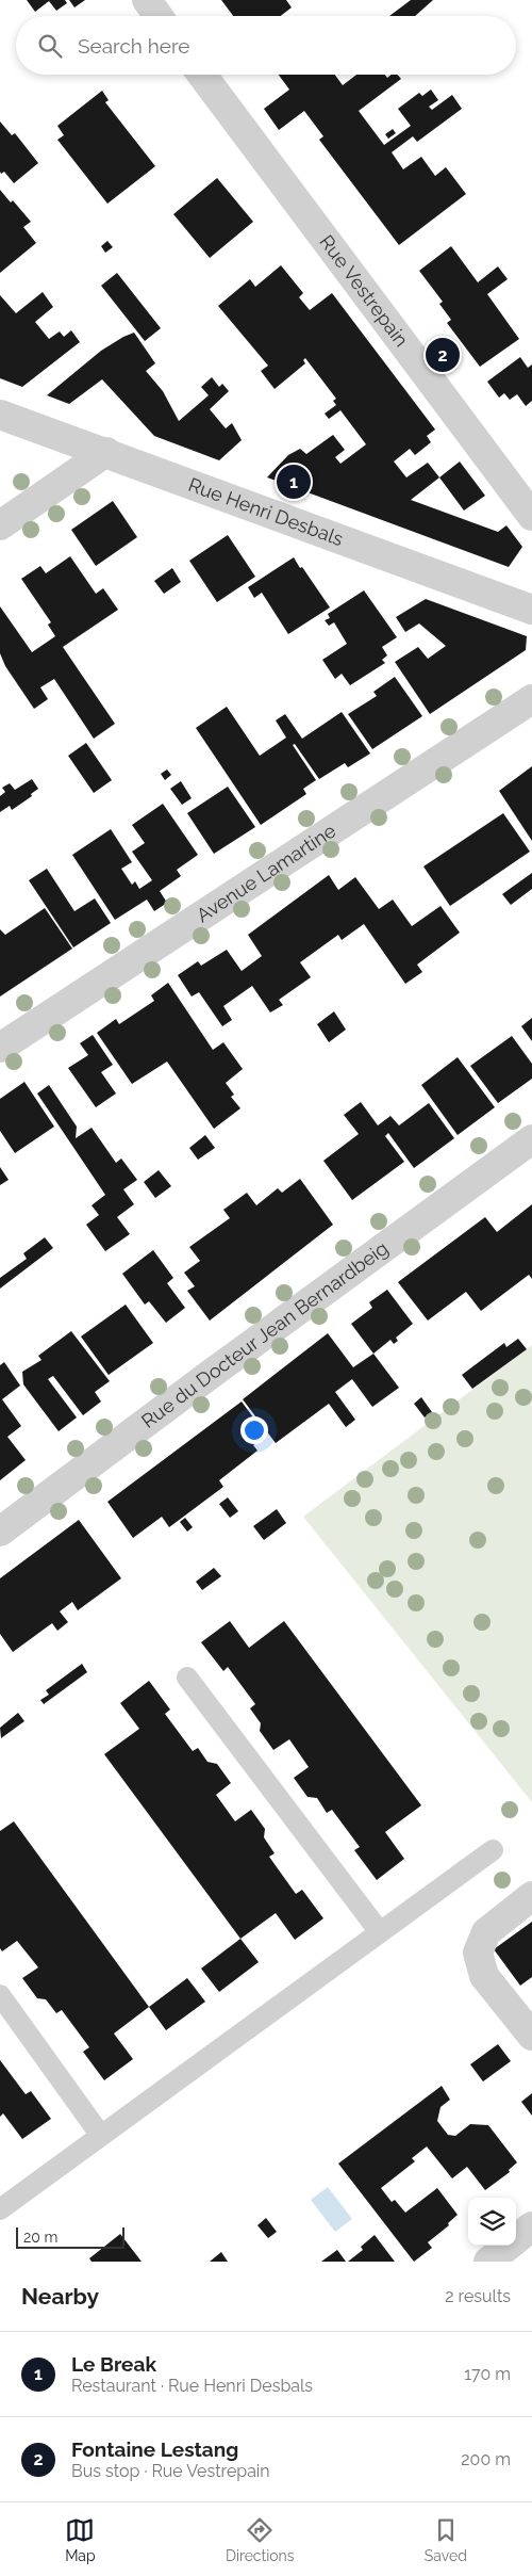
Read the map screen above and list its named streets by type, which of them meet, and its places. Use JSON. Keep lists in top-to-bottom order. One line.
{"streets":{"street":["Rue Vestrepain","Rue Henri Desbals","Avenue Lamartine","Rue du Docteur Jean Bernardbeig"]},"scale_bar":"20 m","page":{"search":"Search here","pins":["2","1"],"scale":"20 m","heading":["Nearby","2 results"],"list":[{"mark":"1","name":"Le Break","note":"Restaurant · Rue Henri Desbals","value":"170 m"},{"mark":"2","name":"Fontaine Lestang","note":"Bus stop · Rue Vestrepain","value":"200 m"}],"nav":["Map","Directions","Saved"]}}
